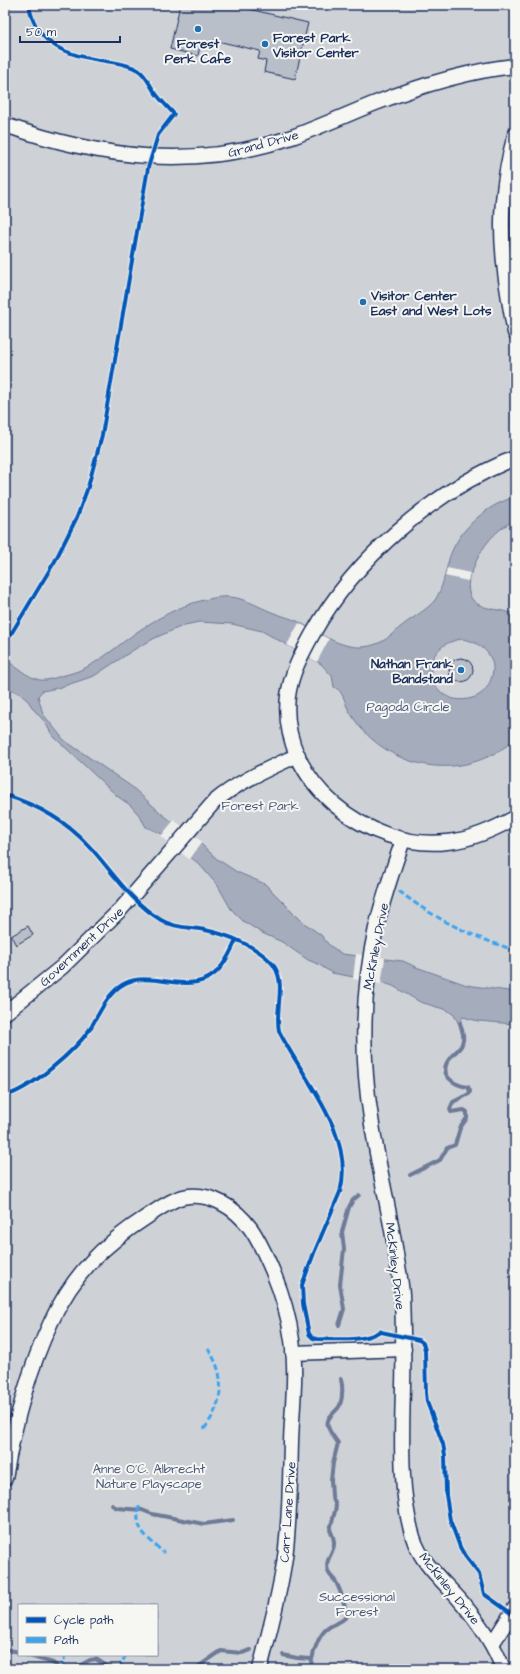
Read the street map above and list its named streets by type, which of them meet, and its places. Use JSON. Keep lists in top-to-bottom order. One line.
{"streets":{"street":["Grand Drive","Government Drive","McKinley Drive","Carr Lane Drive"]},"parks":["Pagoda Circle","Forest Park","Anne O’C. Albrecht Nature Playscape","Successional Forest"],"places":["Forest Perk Cafe","Forest Park Visitor Center","Visitor Center East and West Lots","Nathan Frank Bandstand"],"legend":["Cycle path","Path"],"scale_bar":"50 m"}
